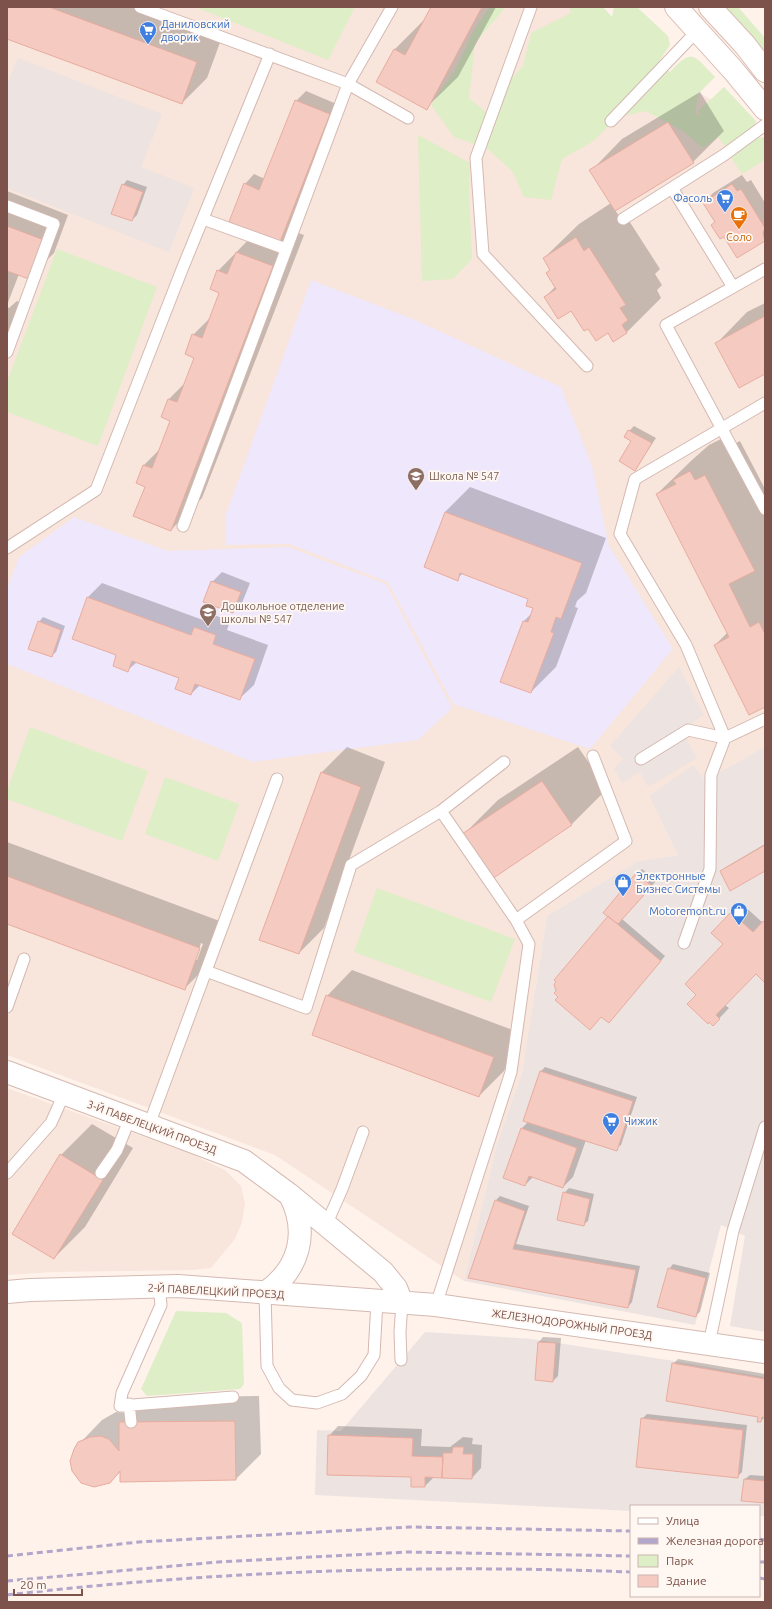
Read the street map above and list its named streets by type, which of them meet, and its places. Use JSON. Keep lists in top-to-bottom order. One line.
{"streets":{"street":["3-Й ПАВЕЛЕЦКИЙ ПРОЕЗД","2-Й ПАВЕЛЕЦКИЙ ПРОЕЗД","ЖЕЛЕЗНОДОРОЖНЫЙ ПРОЕЗД"]},"crossings":[["3-Й ПАВЕЛЕЦКИЙ ПРОЕЗД","ЖЕЛЕЗНОДОРОЖНЫЙ ПРОЕЗД"],["2-Й ПАВЕЛЕЦКИЙ ПРОЕЗД","ЖЕЛЕЗНОДОРОЖНЫЙ ПРОЕЗД"]],"places":{"supermarket":["Даниловский дворик","Фасоль","Чижик"],"cafe":["Соло"],"school or university":["Школа № 547","Дошкольное отделение школы № 547"],"shop":["Электронные Бизнес Системы","Motoremont.ru"]},"legend":["Улица","Железная дорога","Парк","Здание"],"scale_bar":"20 m"}
